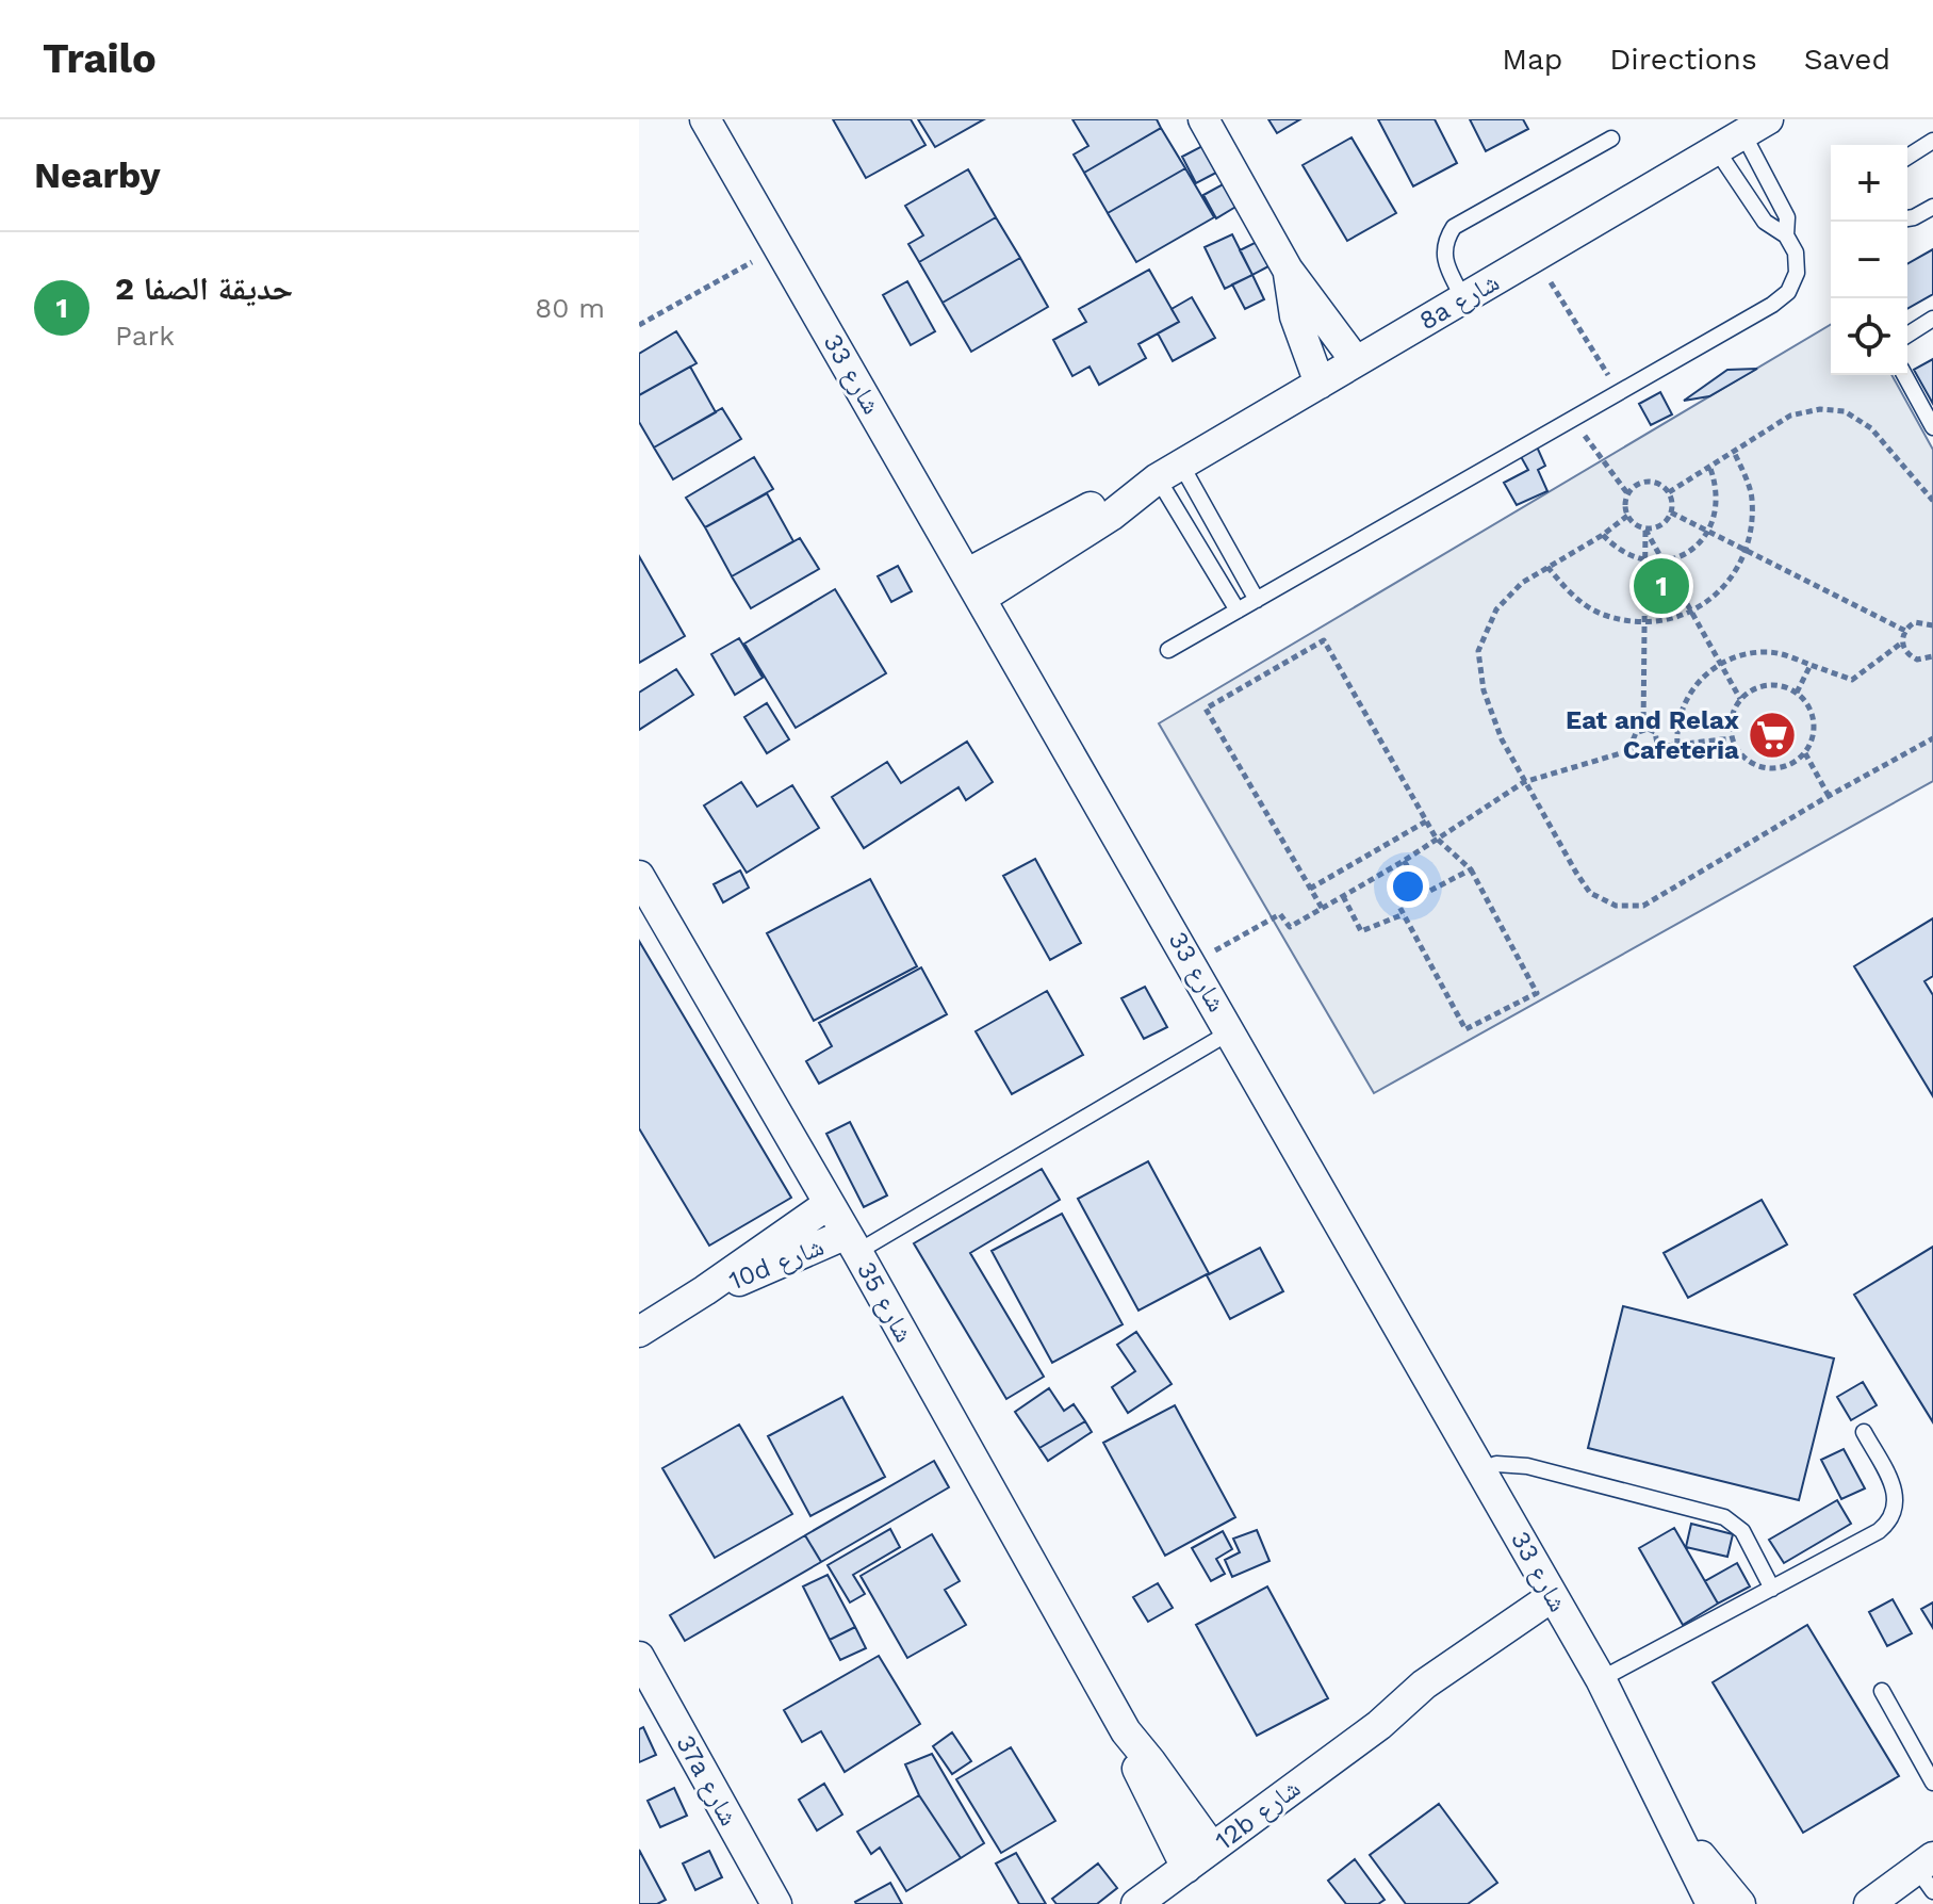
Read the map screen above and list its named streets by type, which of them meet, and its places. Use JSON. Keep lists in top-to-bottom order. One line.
{"streets":{"street":["8a شارع","شارع 33","10d شارع","شارع 35","37a شارع","12b شارع"]},"crossings":[["8a شارع","شارع 33"],["شارع 33","12b شارع"],["10d شارع","شارع 35"],["شارع 35","12b شارع"]],"places":{"supermarket":["Eat and Relax Cafeteria"]},"page":{"header":"Trailo","nav":["Map","Directions","Saved"],"heading":"Nearby","map_buttons":["+","−"],"list":[{"mark":"1","name":"حديقة الصفا 2","note":"Park","value":"80 m"}],"pins":"1"}}
